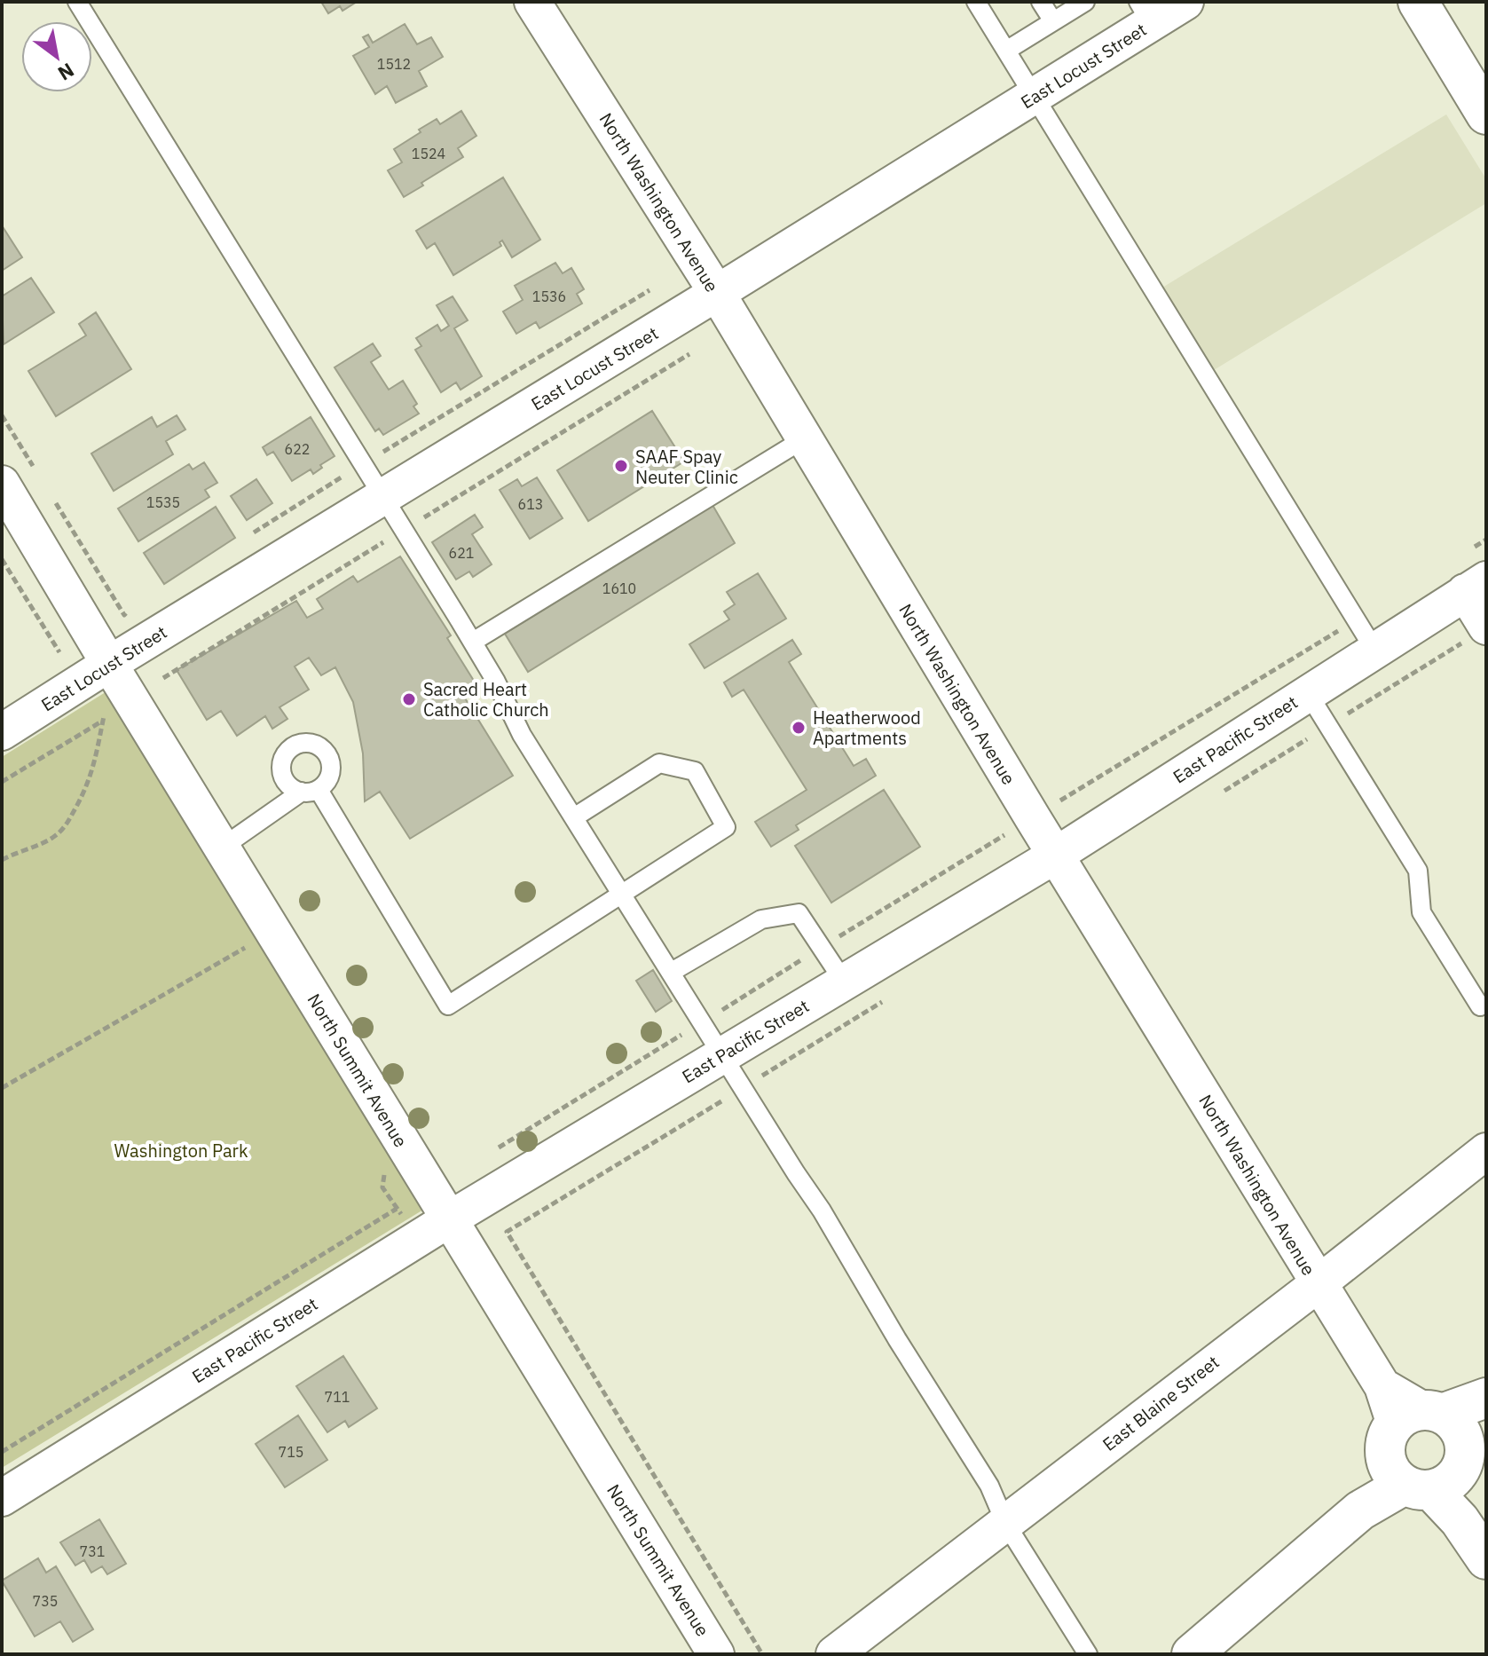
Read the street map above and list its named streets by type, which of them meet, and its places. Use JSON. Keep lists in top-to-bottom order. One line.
{"streets":{"street":["East Locust Street","North Washington Avenue","East Pacific Street","North Summit Avenue","East Blaine Street"]},"crossings":[["East Locust Street","North Washington Avenue"],["East Locust Street","North Summit Avenue"],["North Washington Avenue","East Pacific Street"],["North Washington Avenue","East Blaine Street"],["East Pacific Street","North Summit Avenue"]],"parks":["Washington Park"],"places":["SAAF Spay Neuter Clinic","Sacred Heart Catholic Church","Heatherwood Apartments"],"house_numbers":["1512","1524","1536","622","1535","613","621","1610","711","715","731","735"],"north":"bottom right"}
